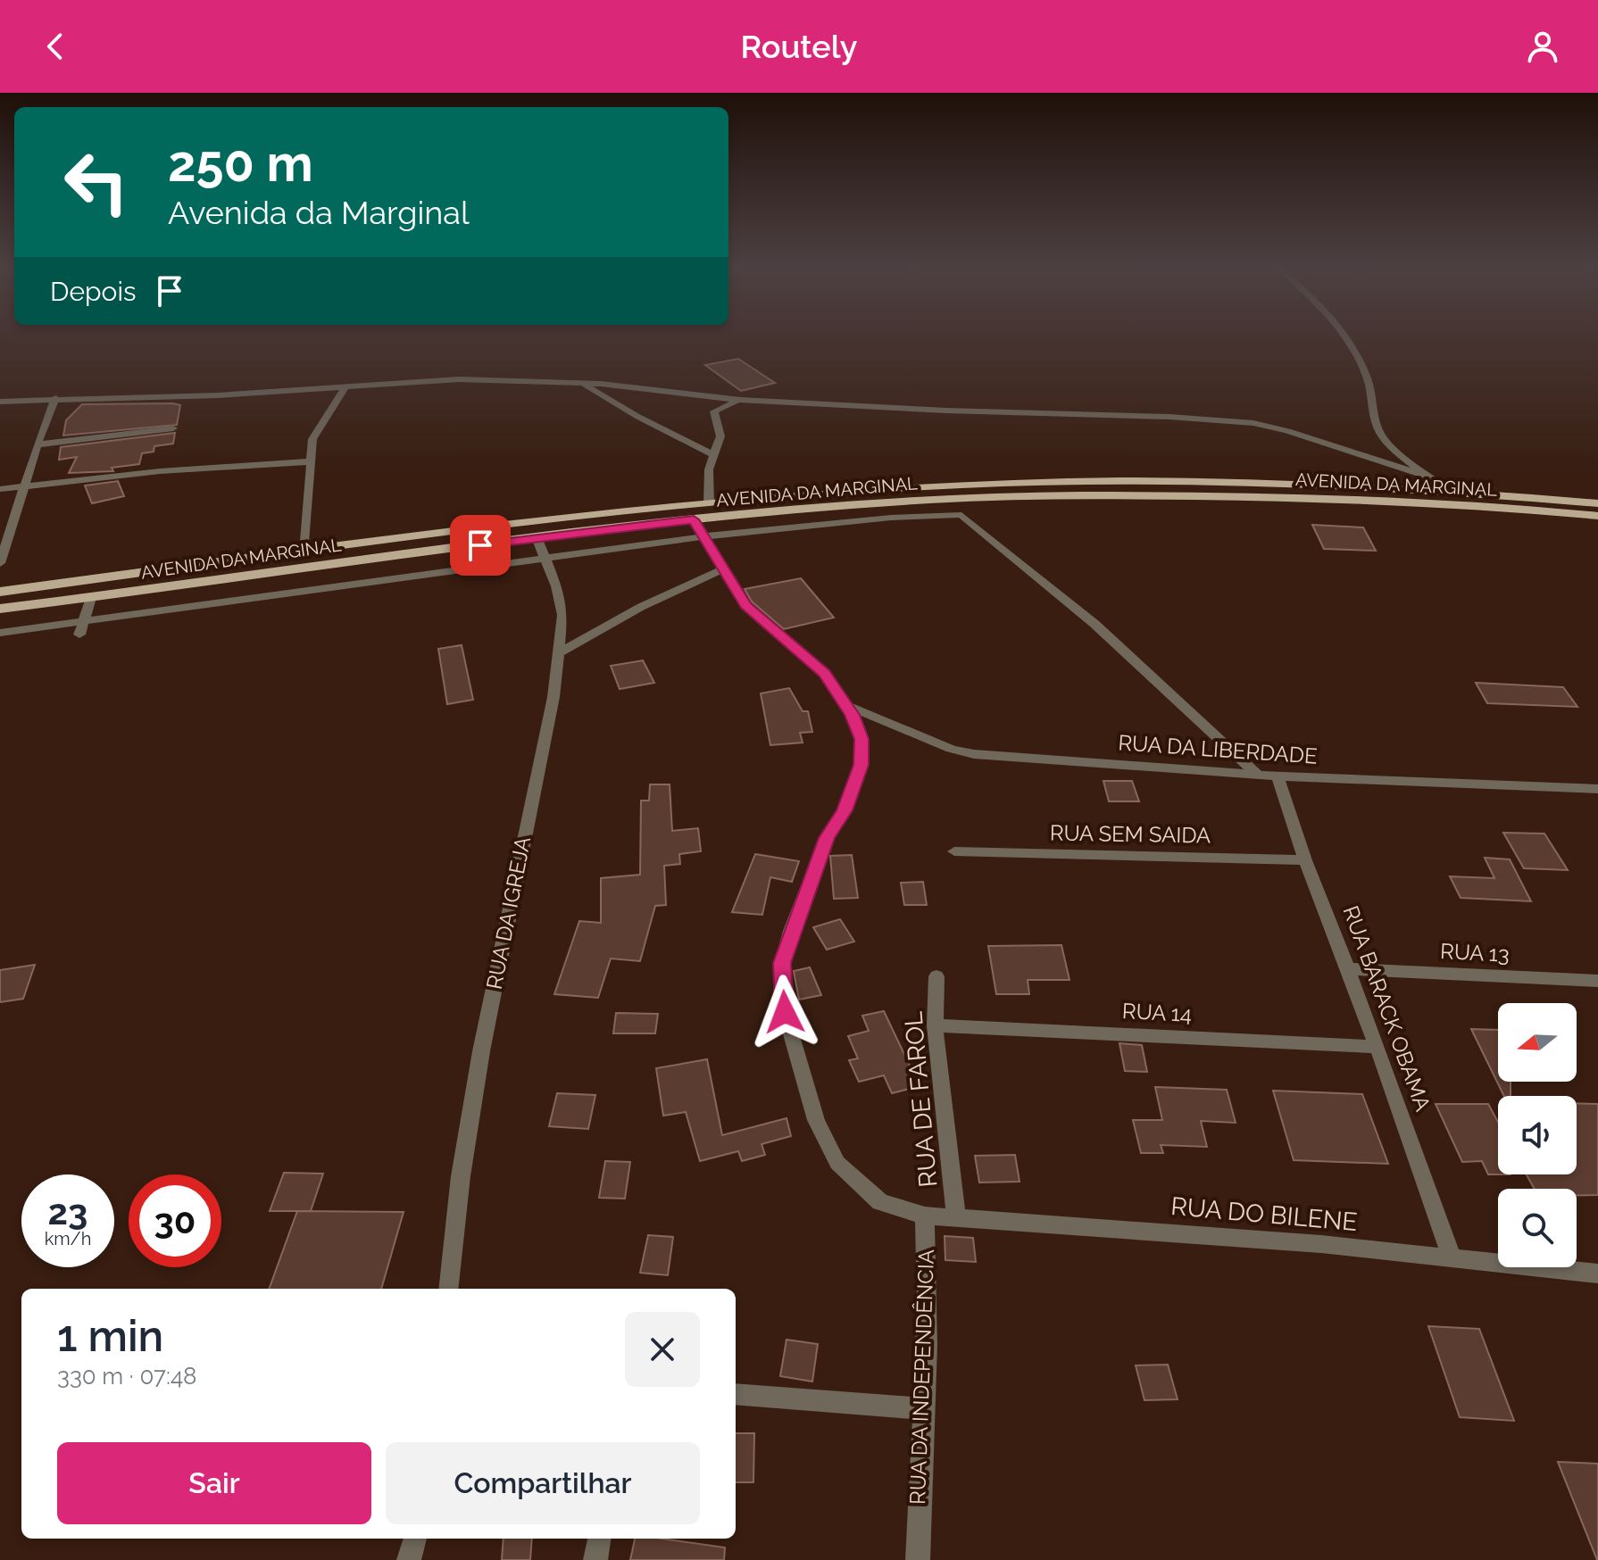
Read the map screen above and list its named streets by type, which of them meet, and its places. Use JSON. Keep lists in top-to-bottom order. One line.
{"streets":{"main road":["AVENIDA DA MARGINAL"],"street":["RUA DA LIBERDADE","RUA SEM SAIDA","RUA DA IGREJA","RUA 13","RUA BARACK OBAMA","RUA 14","RUA DE FAROL","RUA DO BILENE","RUA DA INDEPENDÊNCIA"]},"crossings":[["AVENIDA DA MARGINAL","RUA DA IGREJA"],["RUA DA LIBERDADE","RUA BARACK OBAMA"],["RUA SEM SAIDA","RUA BARACK OBAMA"],["RUA 13","RUA BARACK OBAMA"],["RUA BARACK OBAMA","RUA 14"],["RUA BARACK OBAMA","RUA DO BILENE"],["RUA 14","RUA DE FAROL"],["RUA DE FAROL","RUA DO BILENE"],["RUA DO BILENE","RUA DA INDEPENDÊNCIA"]],"north":"left","page":{"header":"Routely","turn":["250 m","Avenida da Marginal"],"then":"Depois","speed":"23 km/h","limit":"30","heading":["1 min","330 m · 07:48"],"buttons":["Sair","Compartilhar"]}}
